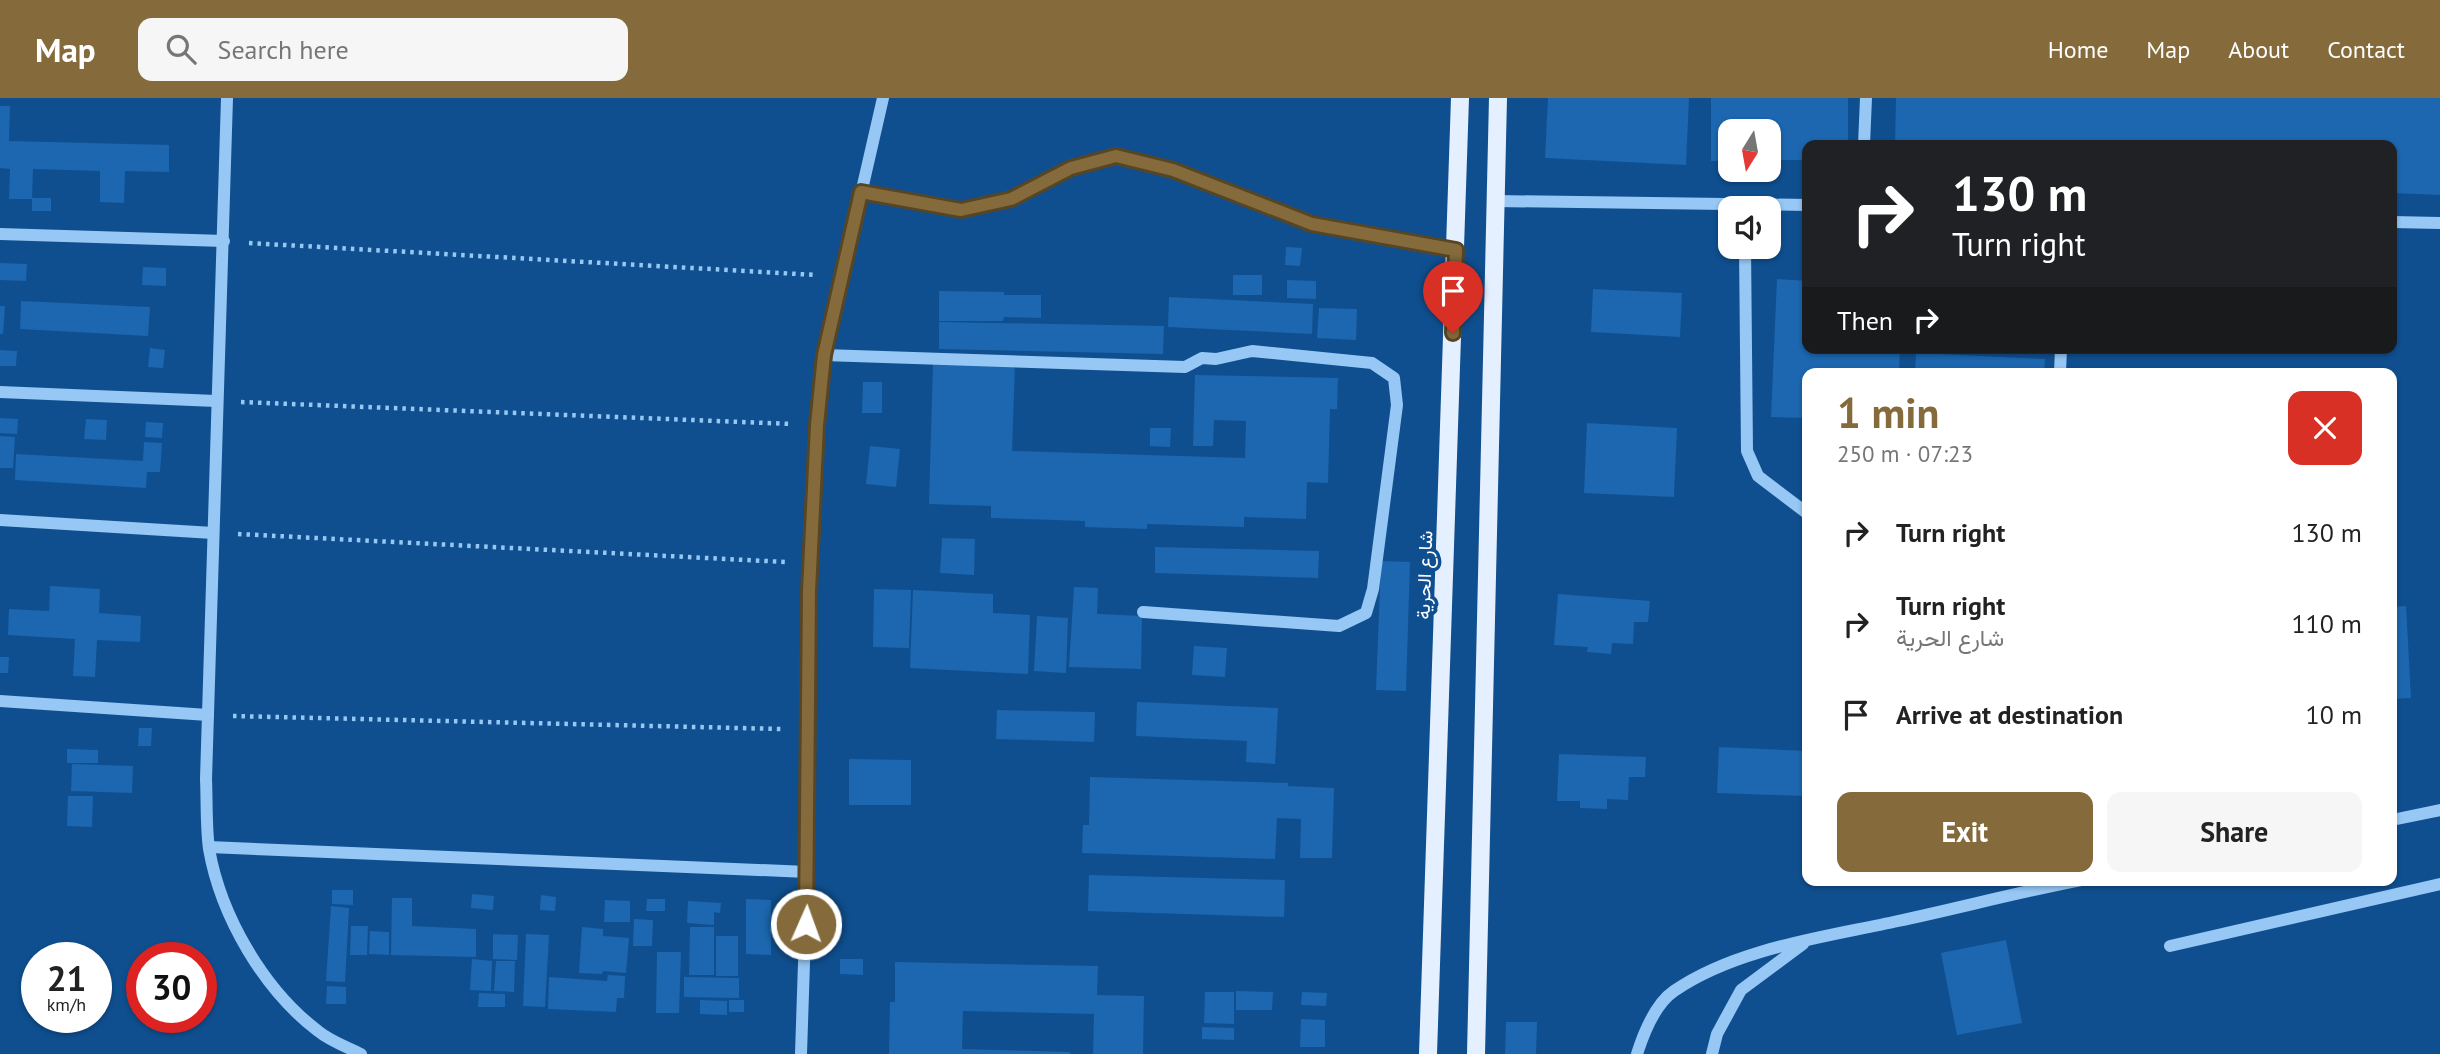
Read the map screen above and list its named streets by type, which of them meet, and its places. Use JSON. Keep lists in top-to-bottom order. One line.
{"streets":{"main road":["شارع الحرية"]},"north":"bottom","page":{"header":"Map","search":"Search here","nav":["Home","Map","About","Contact"],"turn":["130 m","Turn right"],"then":"Then","heading":["1 min","250 m · 07:23"],"list":[{"name":"Turn right","value":"130 m"},{"name":"Turn right","note":"شارع الحرية","value":"110 m"},{"name":"Arrive at destination","value":"10 m"}],"buttons":["Exit","Share"],"speed":"21 km/h","limit":"30"}}
